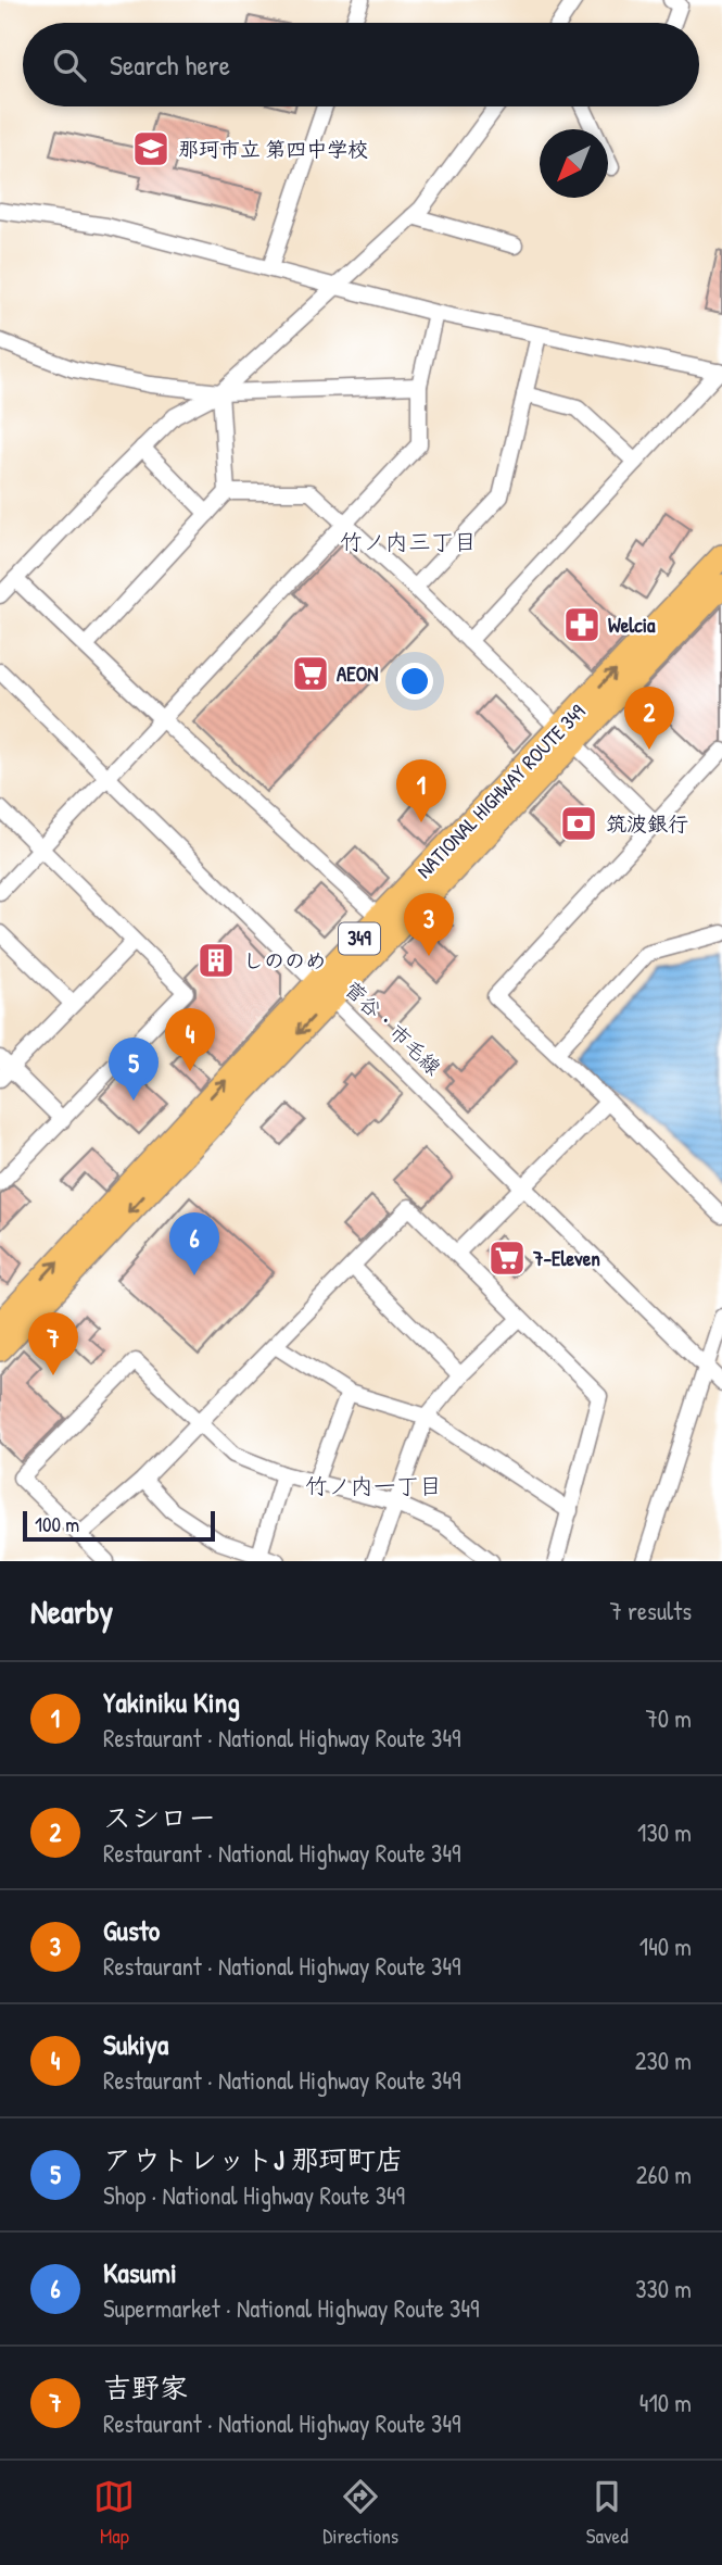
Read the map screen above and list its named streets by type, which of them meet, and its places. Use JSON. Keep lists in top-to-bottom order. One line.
{"streets":{"highway":["NATIONAL HIGHWAY ROUTE 349","349"],"street":["菅谷・市毛線"]},"crossings":[["NATIONAL HIGHWAY ROUTE 349","菅谷・市毛線"]],"districts":["竹ノ内三丁目","竹ノ内一丁目"],"places":{"school or university":["那珂市立 第四中学校"],"pharmacy":["Welcia"],"supermarket":["AEON","7-Eleven"],"bank":["筑波銀行"],"building":["しののめ"]},"scale_bar":"100 m","north":"bottom left","page":{"search":"Search here","pins":["2","1","3","4","5","6","7"],"scale":"100 m","heading":["Nearby","7 results"],"list":[{"mark":"1","name":"Yakiniku King","note":"Restaurant · National Highway Route 349","value":"70 m"},{"mark":"2","name":"スシロー","note":"Restaurant · National Highway Route 349","value":"130 m"},{"mark":"3","name":"Gusto","note":"Restaurant · National Highway Route 349","value":"140 m"},{"mark":"4","name":"Sukiya","note":"Restaurant · National Highway Route 349","value":"230 m"},{"mark":"5","name":"アウトレットJ 那珂町店","note":"Shop · National Highway Route 349","value":"260 m"},{"mark":"6","name":"Kasumi","note":"Supermarket · National Highway Route 349","value":"330 m"},{"mark":"7","name":"吉野家","note":"Restaurant · National Highway Route 349","value":"410 m"}],"nav":["Map","Directions","Saved"]}}
